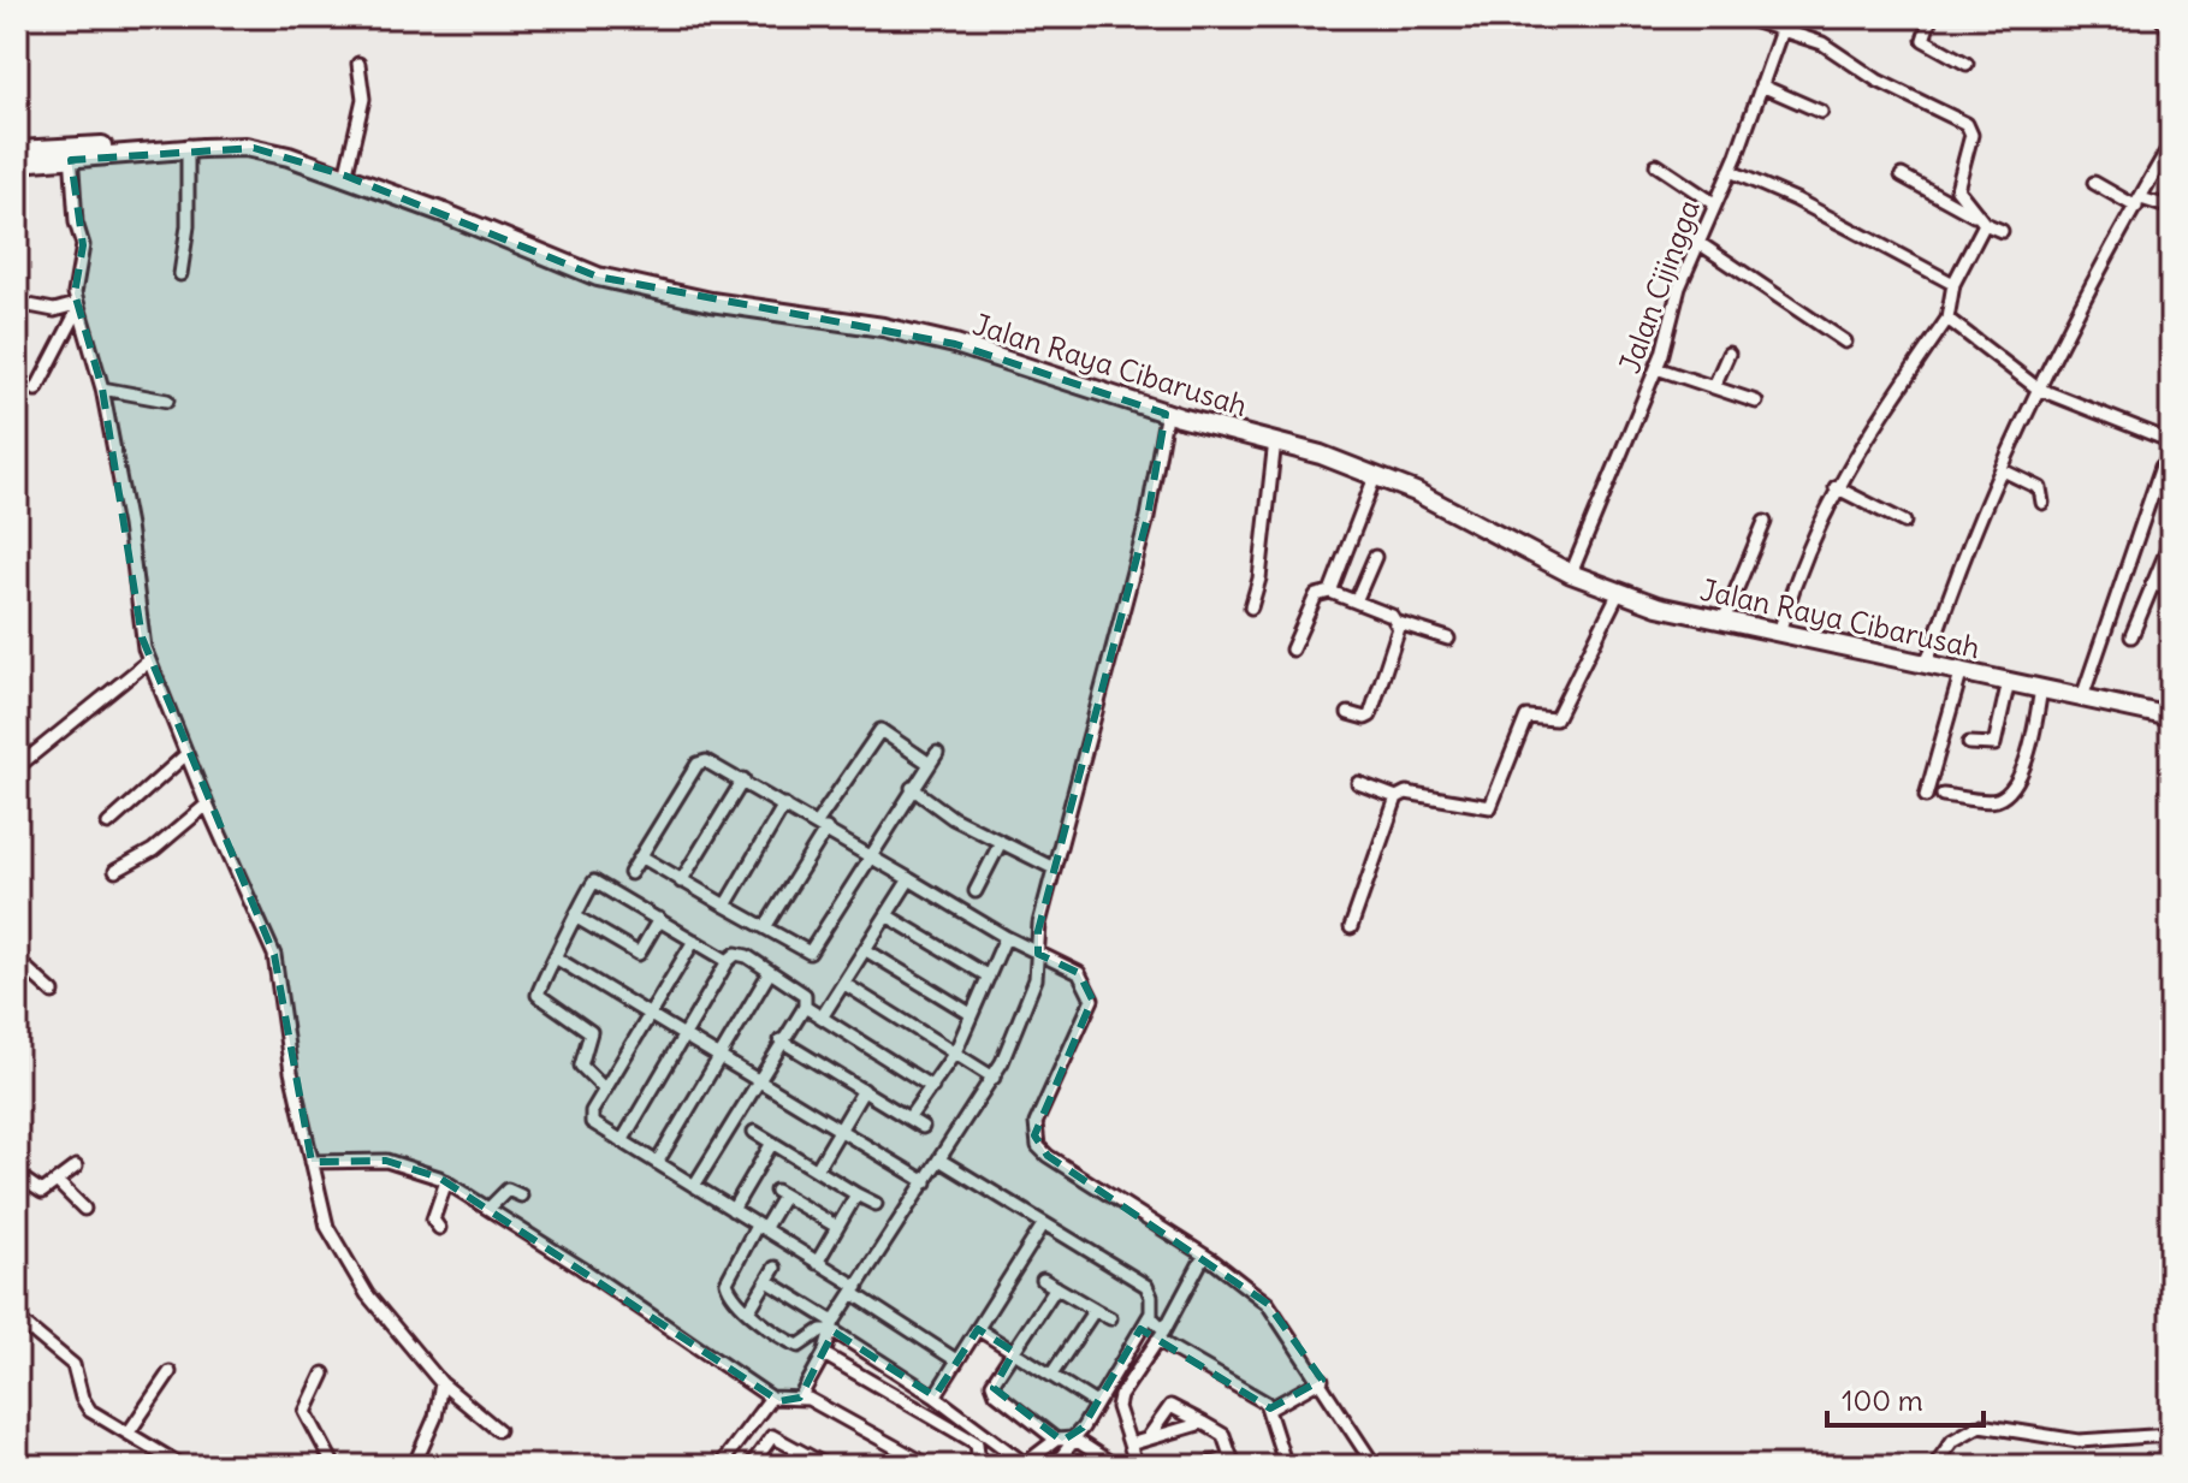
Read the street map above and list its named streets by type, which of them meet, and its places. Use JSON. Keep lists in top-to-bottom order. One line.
{"streets":{"main road":["Jalan Raya Cibarusah"],"street":["Jalan Cijingga"]},"crossings":[["Jalan Cijingga","Jalan Raya Cibarusah"]],"scale_bar":"100 m"}
